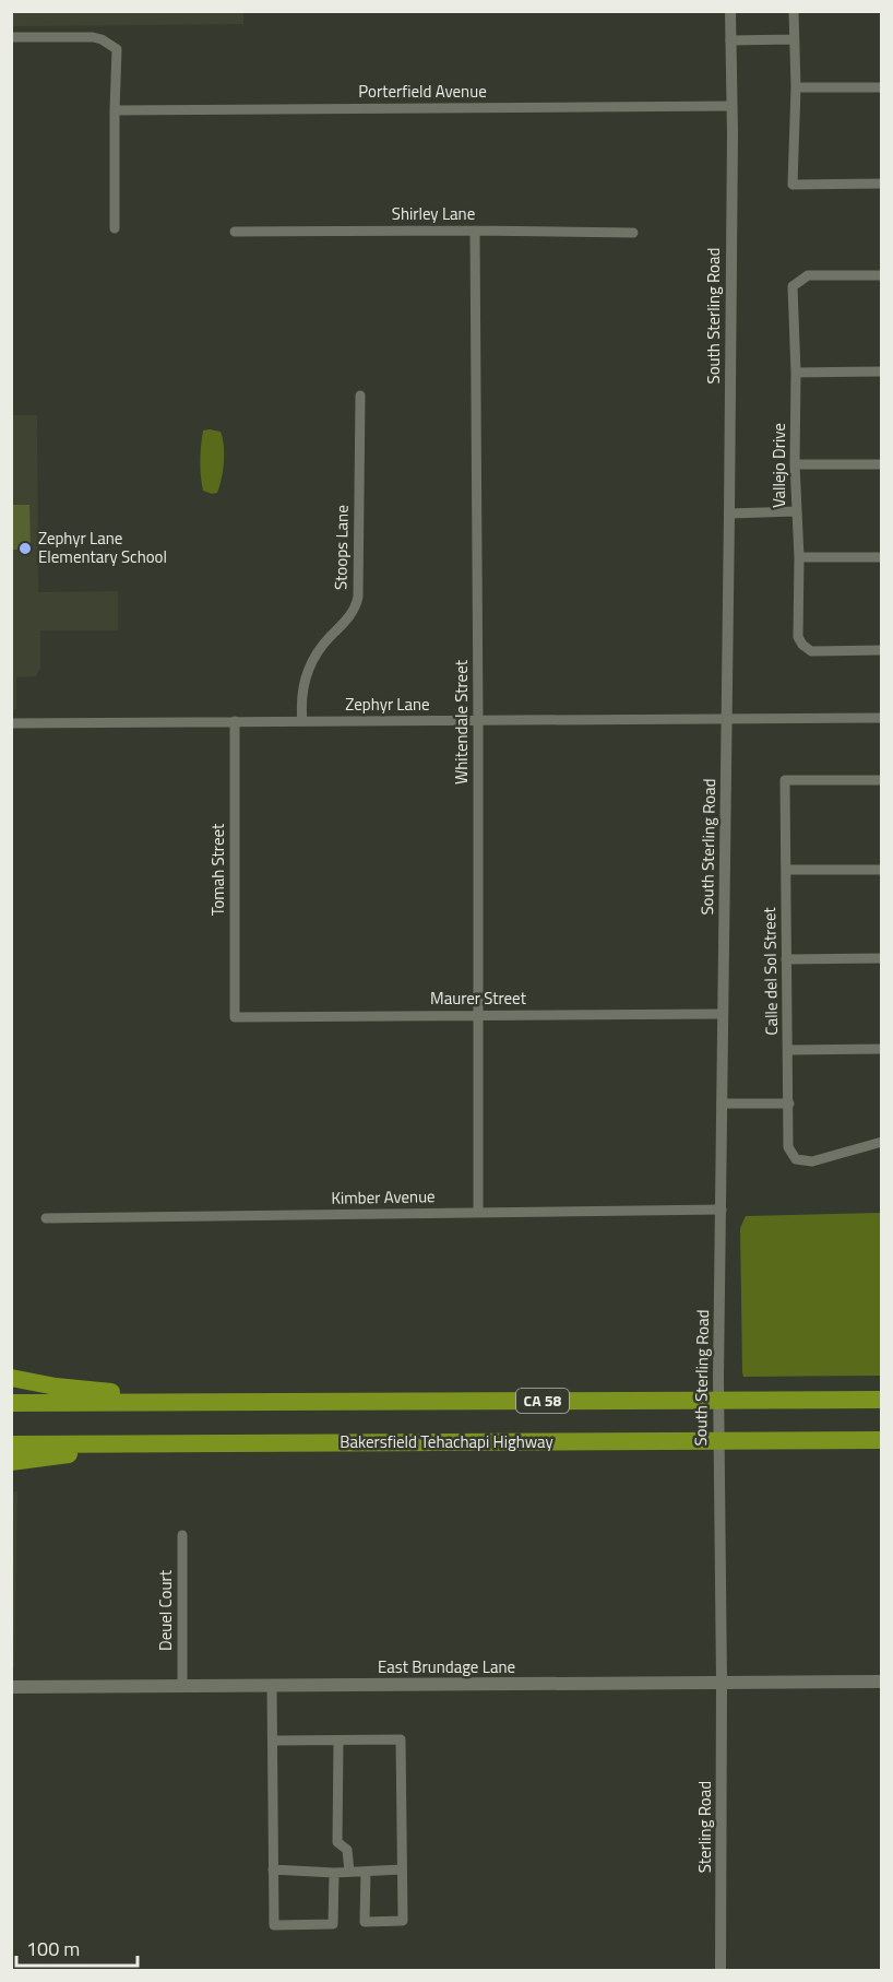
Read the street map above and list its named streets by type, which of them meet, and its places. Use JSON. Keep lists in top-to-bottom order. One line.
{"streets":{"highway":["CA 58","Bakersfield Tehachapi Highway"],"main road":["East Brundage Lane"],"street":["Porterfield Avenue","Shirley Lane","South Sterling Road","Vallejo Drive","Stoops Lane","Zephyr Lane","Whitendale Street","Tomah Street","Calle del Sol Street","Maurer Street","Kimber Avenue","Deuel Court","Sterling Road"]},"crossings":[["Porterfield Avenue","South Sterling Road"],["Shirley Lane","Whitendale Street"],["South Sterling Road","Zephyr Lane"],["South Sterling Road","Maurer Street"],["South Sterling Road","Kimber Avenue"],["South Sterling Road","East Brundage Lane"],["South Sterling Road","Sterling Road"],["Stoops Lane","Zephyr Lane"],["Zephyr Lane","Whitendale Street"],["Zephyr Lane","Tomah Street"],["Whitendale Street","Maurer Street"],["Whitendale Street","Kimber Avenue"],["Tomah Street","Maurer Street"],["Deuel Court","East Brundage Lane"],["East Brundage Lane","Sterling Road"]],"places":["Zephyr Lane Elementary School"],"scale_bar":"100 m"}
